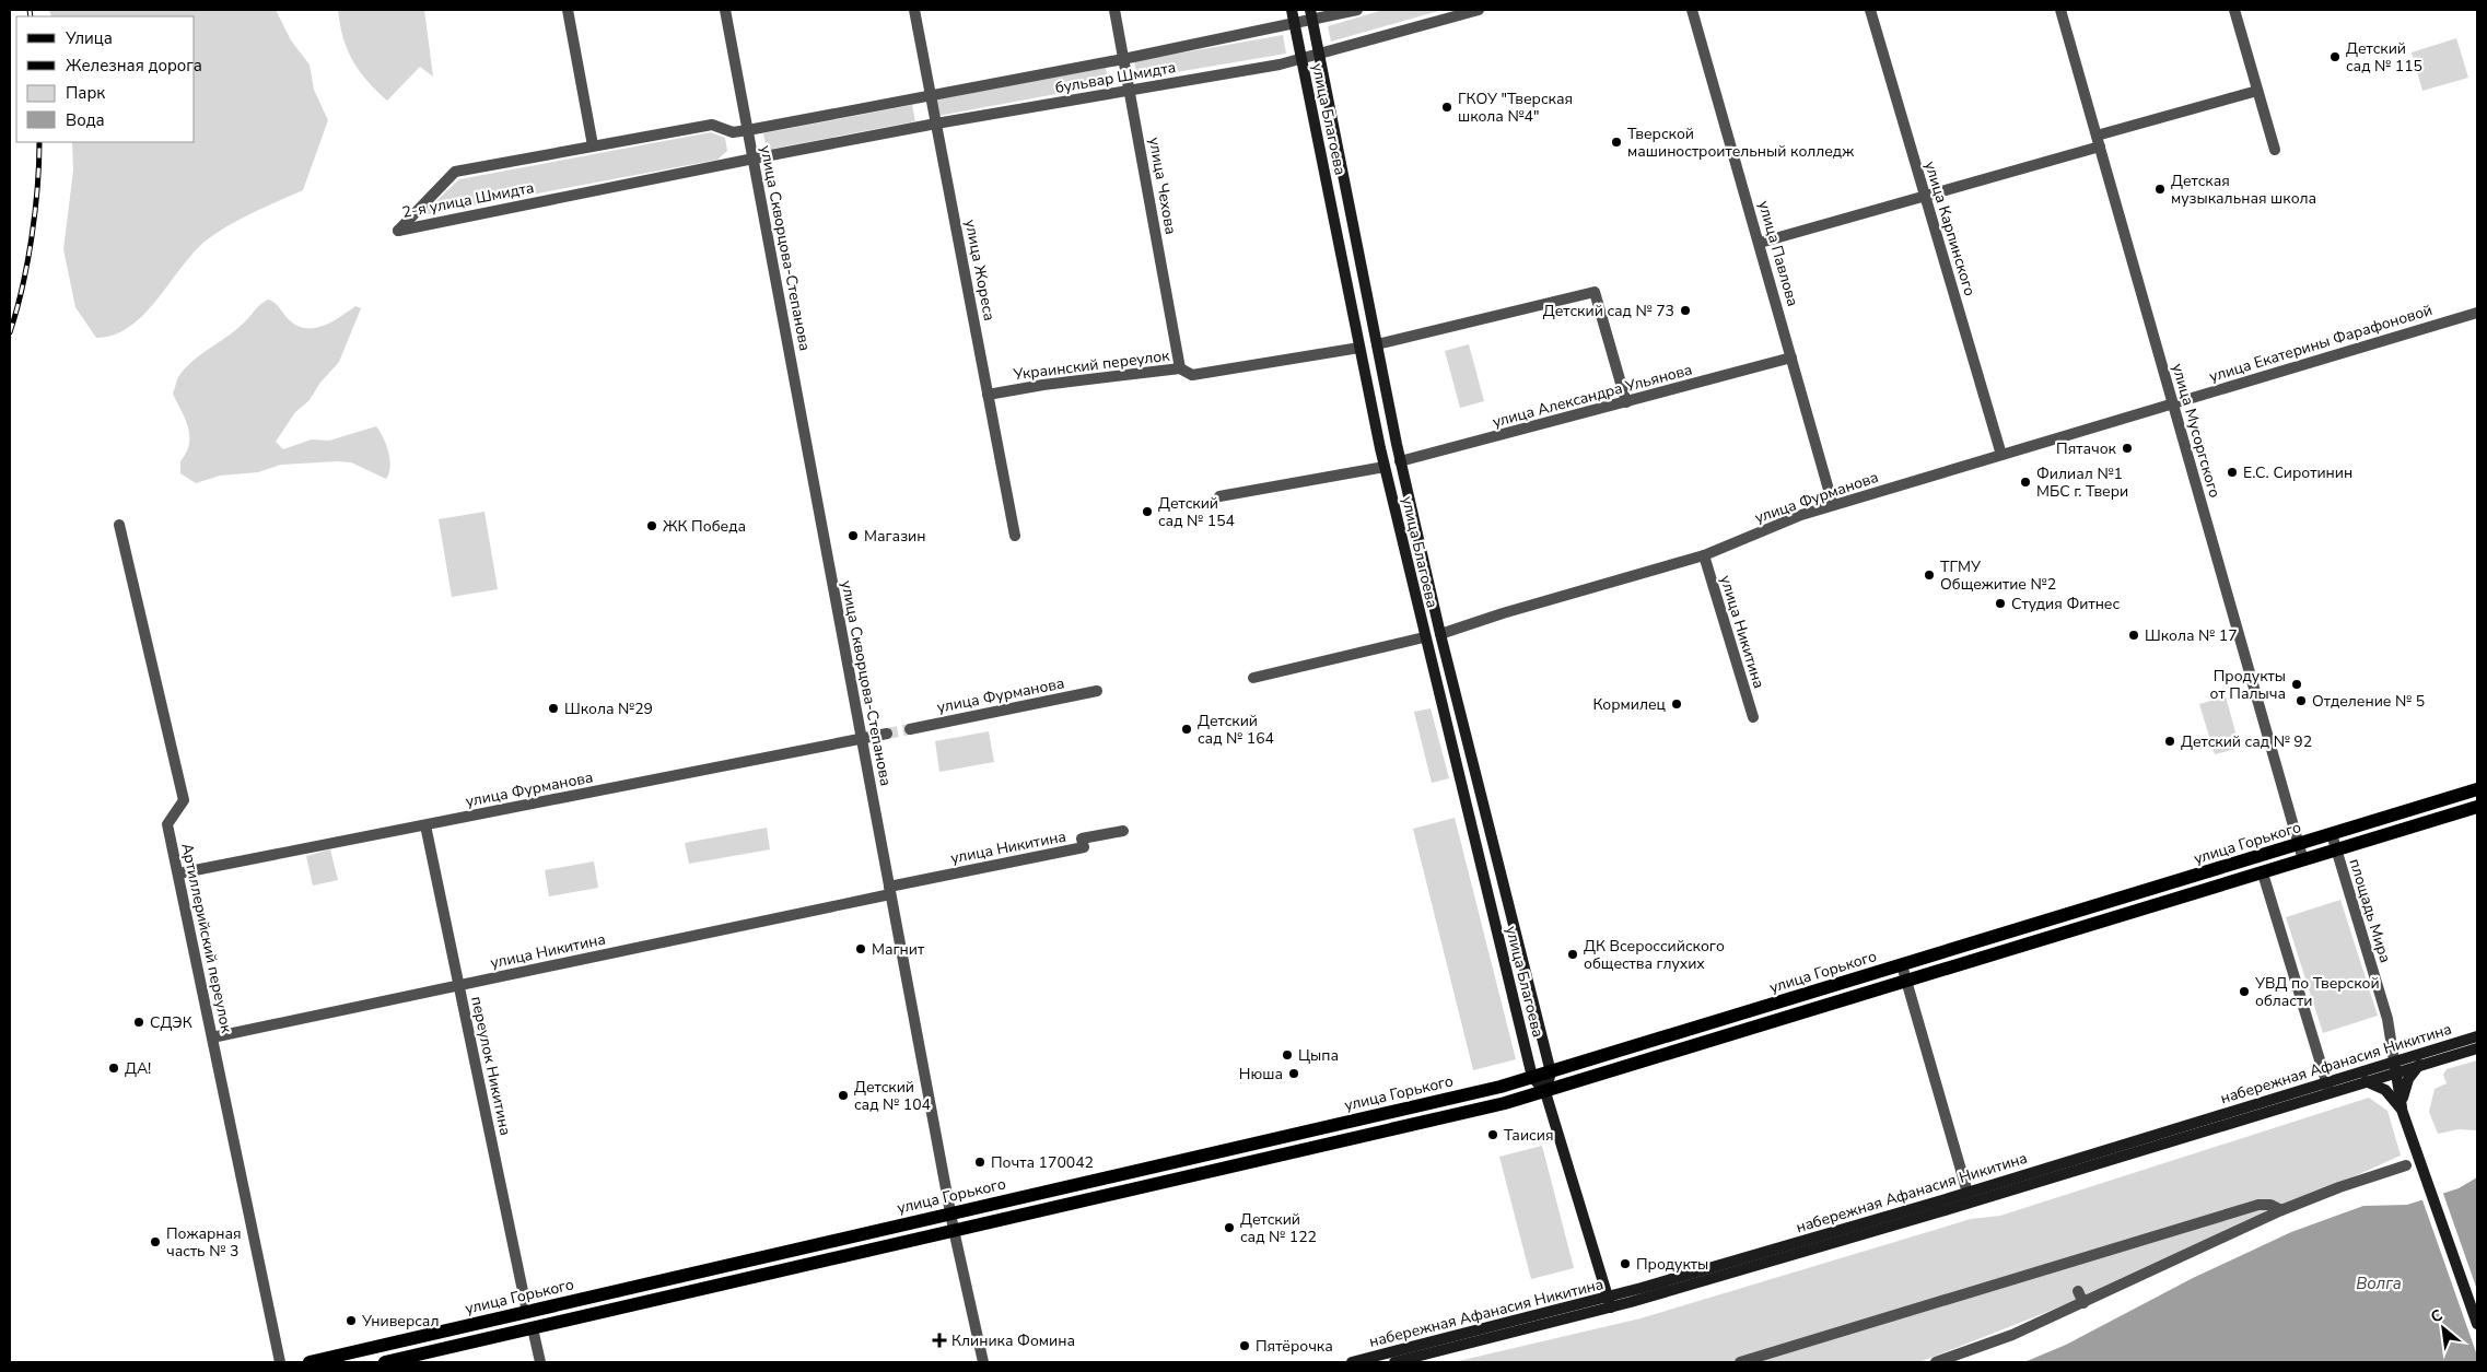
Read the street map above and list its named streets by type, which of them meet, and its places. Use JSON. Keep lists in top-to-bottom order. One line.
{"streets":{"main road":["улица Благоева","улица Горького","набережная Афанасия Никитина"],"street":["бульвар Шмидта","улица Чехова","2-я улица Шмидта","улица Карпинского","улица Скворцова-Степанова","улица Павлова","улица Жореса","улица Екатерины Фарафоновой","Украинский переулок","улица Александра Ульянова","улица Мусоргского","улица Фурманова","улица Никитина","площадь Мира","Артиллерийский переулок","переулок Никитина"]},"crossings":[["бульвар Шмидта","улица Благоева"],["бульвар Шмидта","улица Чехова"],["бульвар Шмидта","2-я улица Шмидта"],["бульвар Шмидта","улица Скворцова-Степанова"],["бульвар Шмидта","улица Жореса"],["улица Благоева","Украинский переулок"],["улица Благоева","улица Александра Ульянова"],["улица Благоева","улица Фурманова"],["улица Благоева","улица Горького"],["улица Благоева","набережная Афанасия Никитина"],["улица Чехова","Украинский переулок"],["2-я улица Шмидта","улица Скворцова-Степанова"],["улица Карпинского","улица Фурманова"],["улица Скворцова-Степанова","улица Фурманова"],["улица Скворцова-Степанова","улица Никитина"],["улица Скворцова-Степанова","улица Горького"],["улица Павлова","улица Александра Ульянова"],["улица Павлова","улица Фурманова"],["улица Жореса","Украинский переулок"],["улица Екатерины Фарафоновой","улица Мусоргского"],["улица Екатерины Фарафоновой","улица Фурманова"],["улица Мусоргского","улица Фурманова"],["улица Мусоргского","улица Горького"],["улица Фурманова","улица Никитина"],["улица Фурманова","Артиллерийский переулок"],["улица Фурманова","переулок Никитина"],["улица Никитина","Артиллерийский переулок"],["улица Никитина","переулок Никитина"],["улица Горького","площадь Мира"],["улица Горького","переулок Никитина"],["площадь Мира","набережная Афанасия Никитина"]],"water":["Волга"],"places":{"other":["Детский сад № 115","ГКОУ \"Тверская школа №4\"","Тверской машиностроительный колледж","Детская музыкальная школа","Детский сад № 73","Пятачок","Е.С. Сиротинин","Филиал №1 МБС г. Твери","Детский сад № 154","ЖК Победа","Магазин","ТГМУ Общежитие №2","Студия Фитнес","Школа № 17","Продукты от Палыча","Отделение № 5","Кормилец","Школа №29","Детский сад № 164","Детский сад № 92","Магнит","ДК Всероссийского общества глухих","УВД по Тверской области","СДЭК","Цыпа","ДА!","Нюша","Детский сад № 104","Таисия","Почта 170042","Детский сад № 122","Пожарная часть № 3","Продукты","Универсал","Пятёрочка"],"health":["Клиника Фомина"]},"legend":["Улица","Железная дорога","Парк","Вода"],"north":"top left"}
